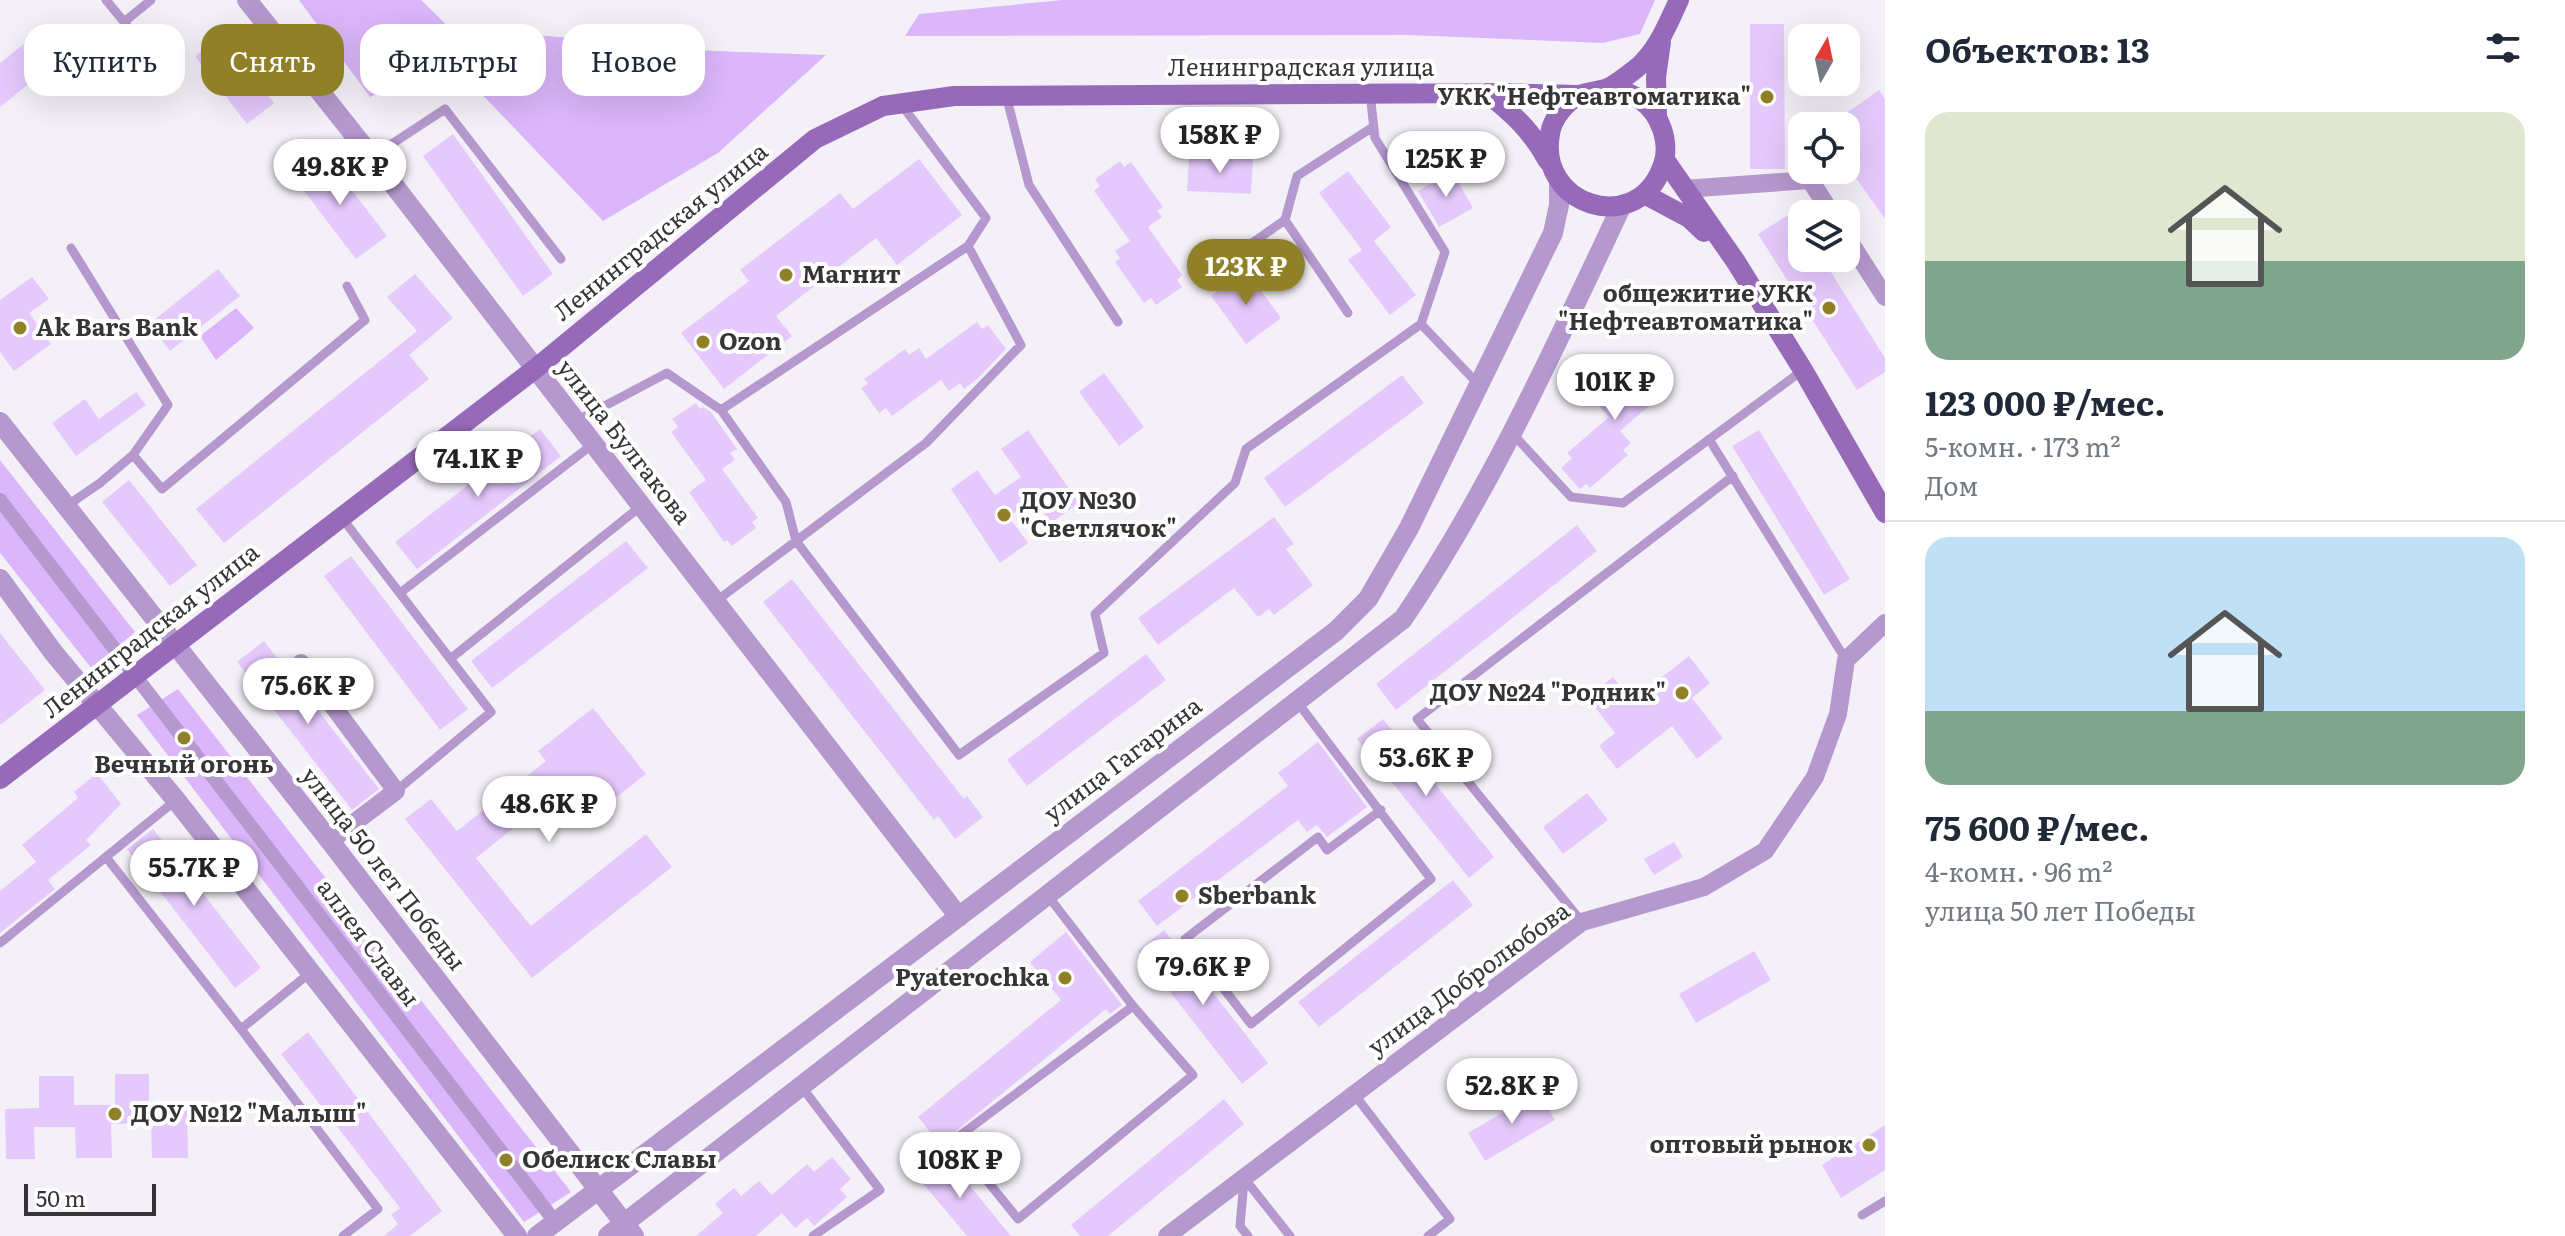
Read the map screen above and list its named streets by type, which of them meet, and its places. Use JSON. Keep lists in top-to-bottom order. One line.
{"streets":{"main road":["Ленинградская улица"],"street":["улица Булгакова","улица Гагарина","улица 50 лет Победы","аллея Славы","улица Добролюбова"]},"crossings":[["Ленинградская улица","улица Булгакова"],["Ленинградская улица","улица Гагарина"],["Ленинградская улица","улица 50 лет Победы"],["Ленинградская улица","аллея Славы"],["улица Булгакова","улица Гагарина"],["улица Гагарина","улица 50 лет Победы"],["улица Гагарина","аллея Славы"]],"places":["УКК \"Нефтеавтоматика\"","Магнит","общежитие УКК \"Нефтеавтоматика\"","Ak Bars Bank","Ozon","ДОУ №30 \"Светлячок\"","ДОУ №24 \"Родник\"","Вечный огонь","Sberbank","Pyaterochka","ДОУ №12 \"Малыш\"","оптовый рынок","Обелиск Славы"],"scale_bar":"50 m","north":"top","page":{"heading":"Объектов: 13","chip":["Купить","Снять","Фильтры","Новое"],"list":[{"name":"123 000 ₽/мес.","note":"5-комн. · 173 m² · Дом"},{"name":"75 600 ₽/мес.","note":"4-комн. · 96 m² · улица 50 лет Победы"}],"price":["158K ₽","125K ₽","49.8K ₽","123K ₽","101K ₽","74.1K ₽","75.6K ₽","53.6K ₽","48.6K ₽","55.7K ₽","79.6K ₽","52.8K ₽","108K ₽"],"scale":"50 m"}}
